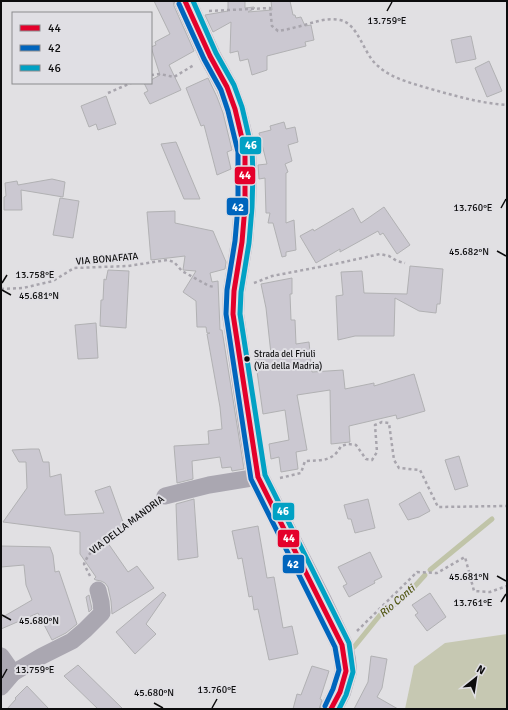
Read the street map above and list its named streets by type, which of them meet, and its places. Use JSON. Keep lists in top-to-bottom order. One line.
{"streets":{"street":["VIA DELLA MANDRIA"],"path":["VIA BONAFATA"]},"water":["Rio Conti"],"places":["Strada del Friuli (Via della Madria)"],"lines":["transit line 44","transit line 46","transit line 42"],"legend":["44","42","46"],"north":"top right","coordinates":["13.759°E","13.760°E","45.682°N","13.758°E","45.681°N","13.761°E","45.680°N"]}
